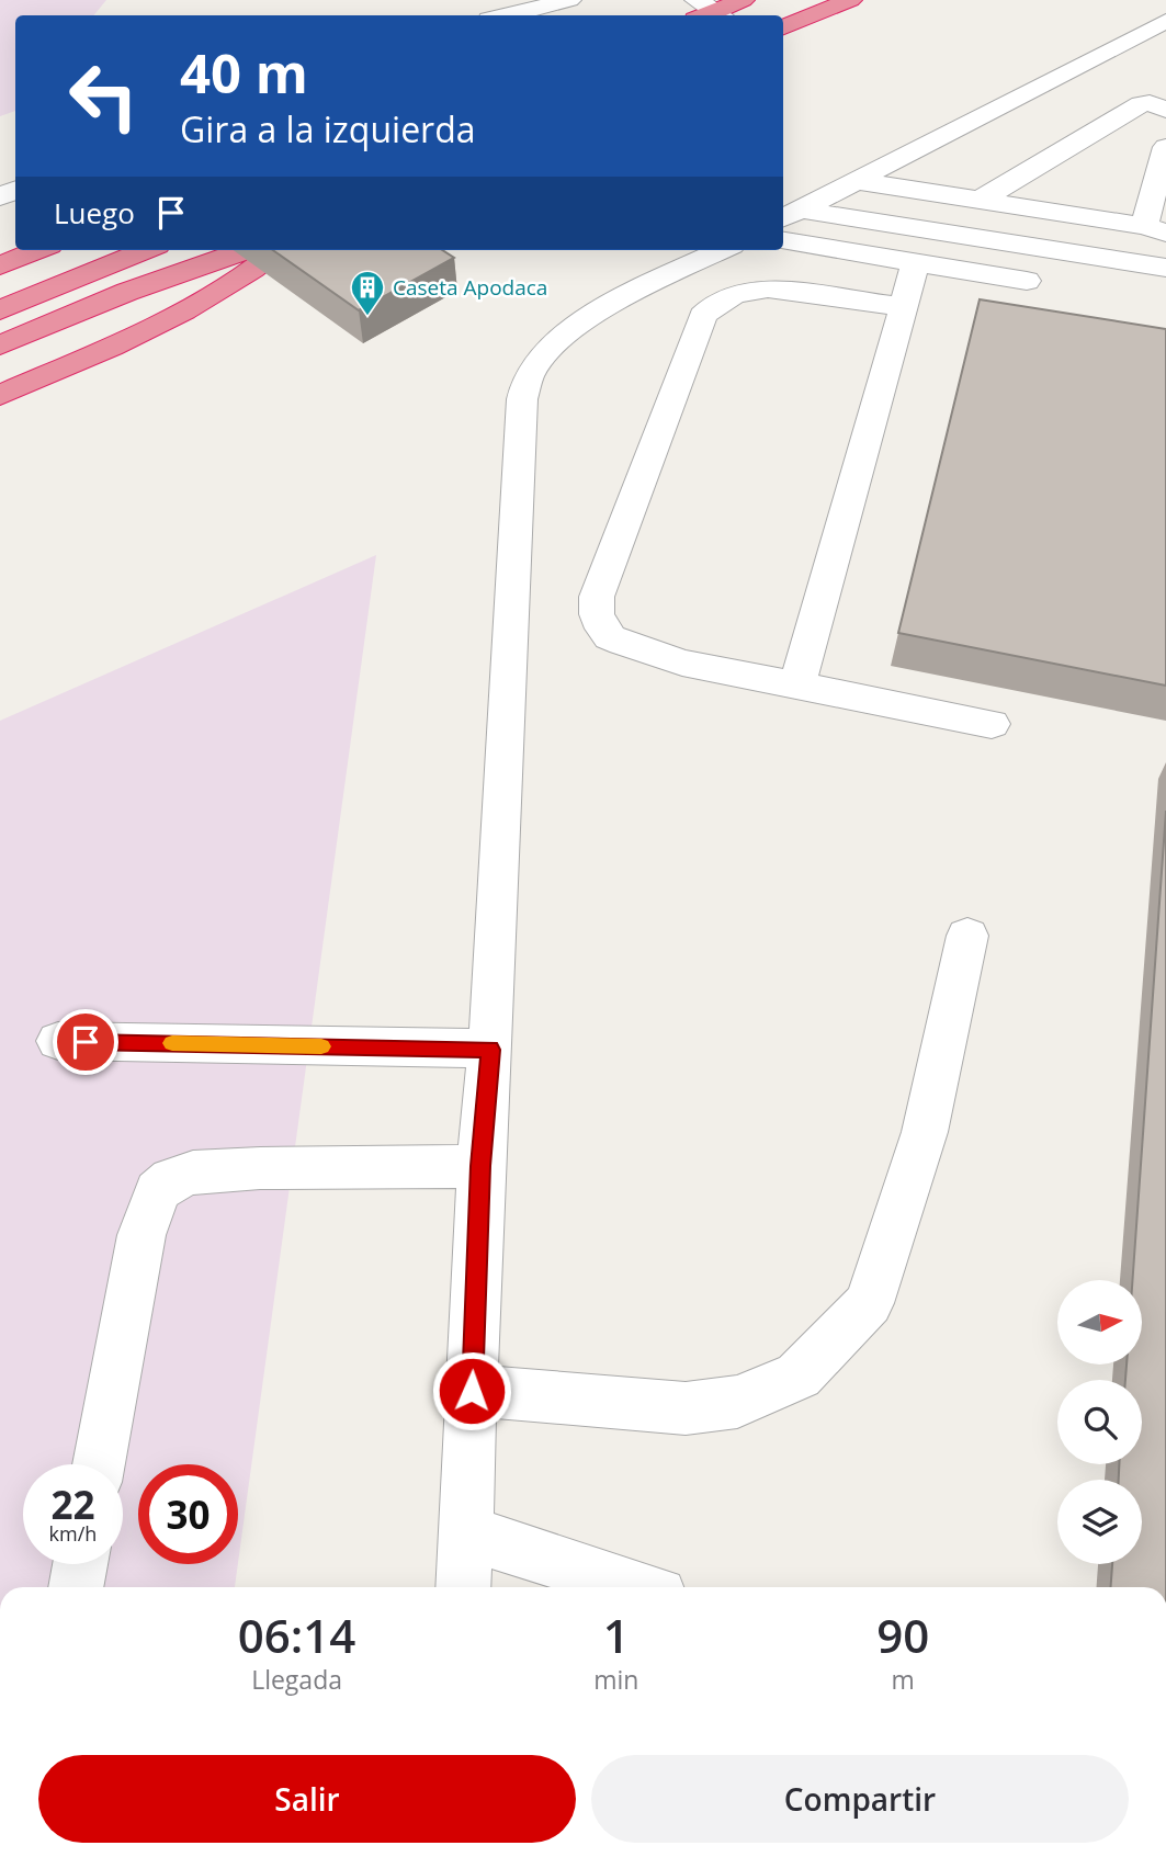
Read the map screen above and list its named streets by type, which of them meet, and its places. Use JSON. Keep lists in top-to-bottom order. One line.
{"places":{"building":["Caseta Apodaca"]},"north":"right","page":{"turn":["40 m","Gira a la izquierda"],"then":"Luego","speed":"22 km/h","limit":"30","eta":["06:14","Llegada","1","min","90","m"],"buttons":["Salir","Compartir"]}}
